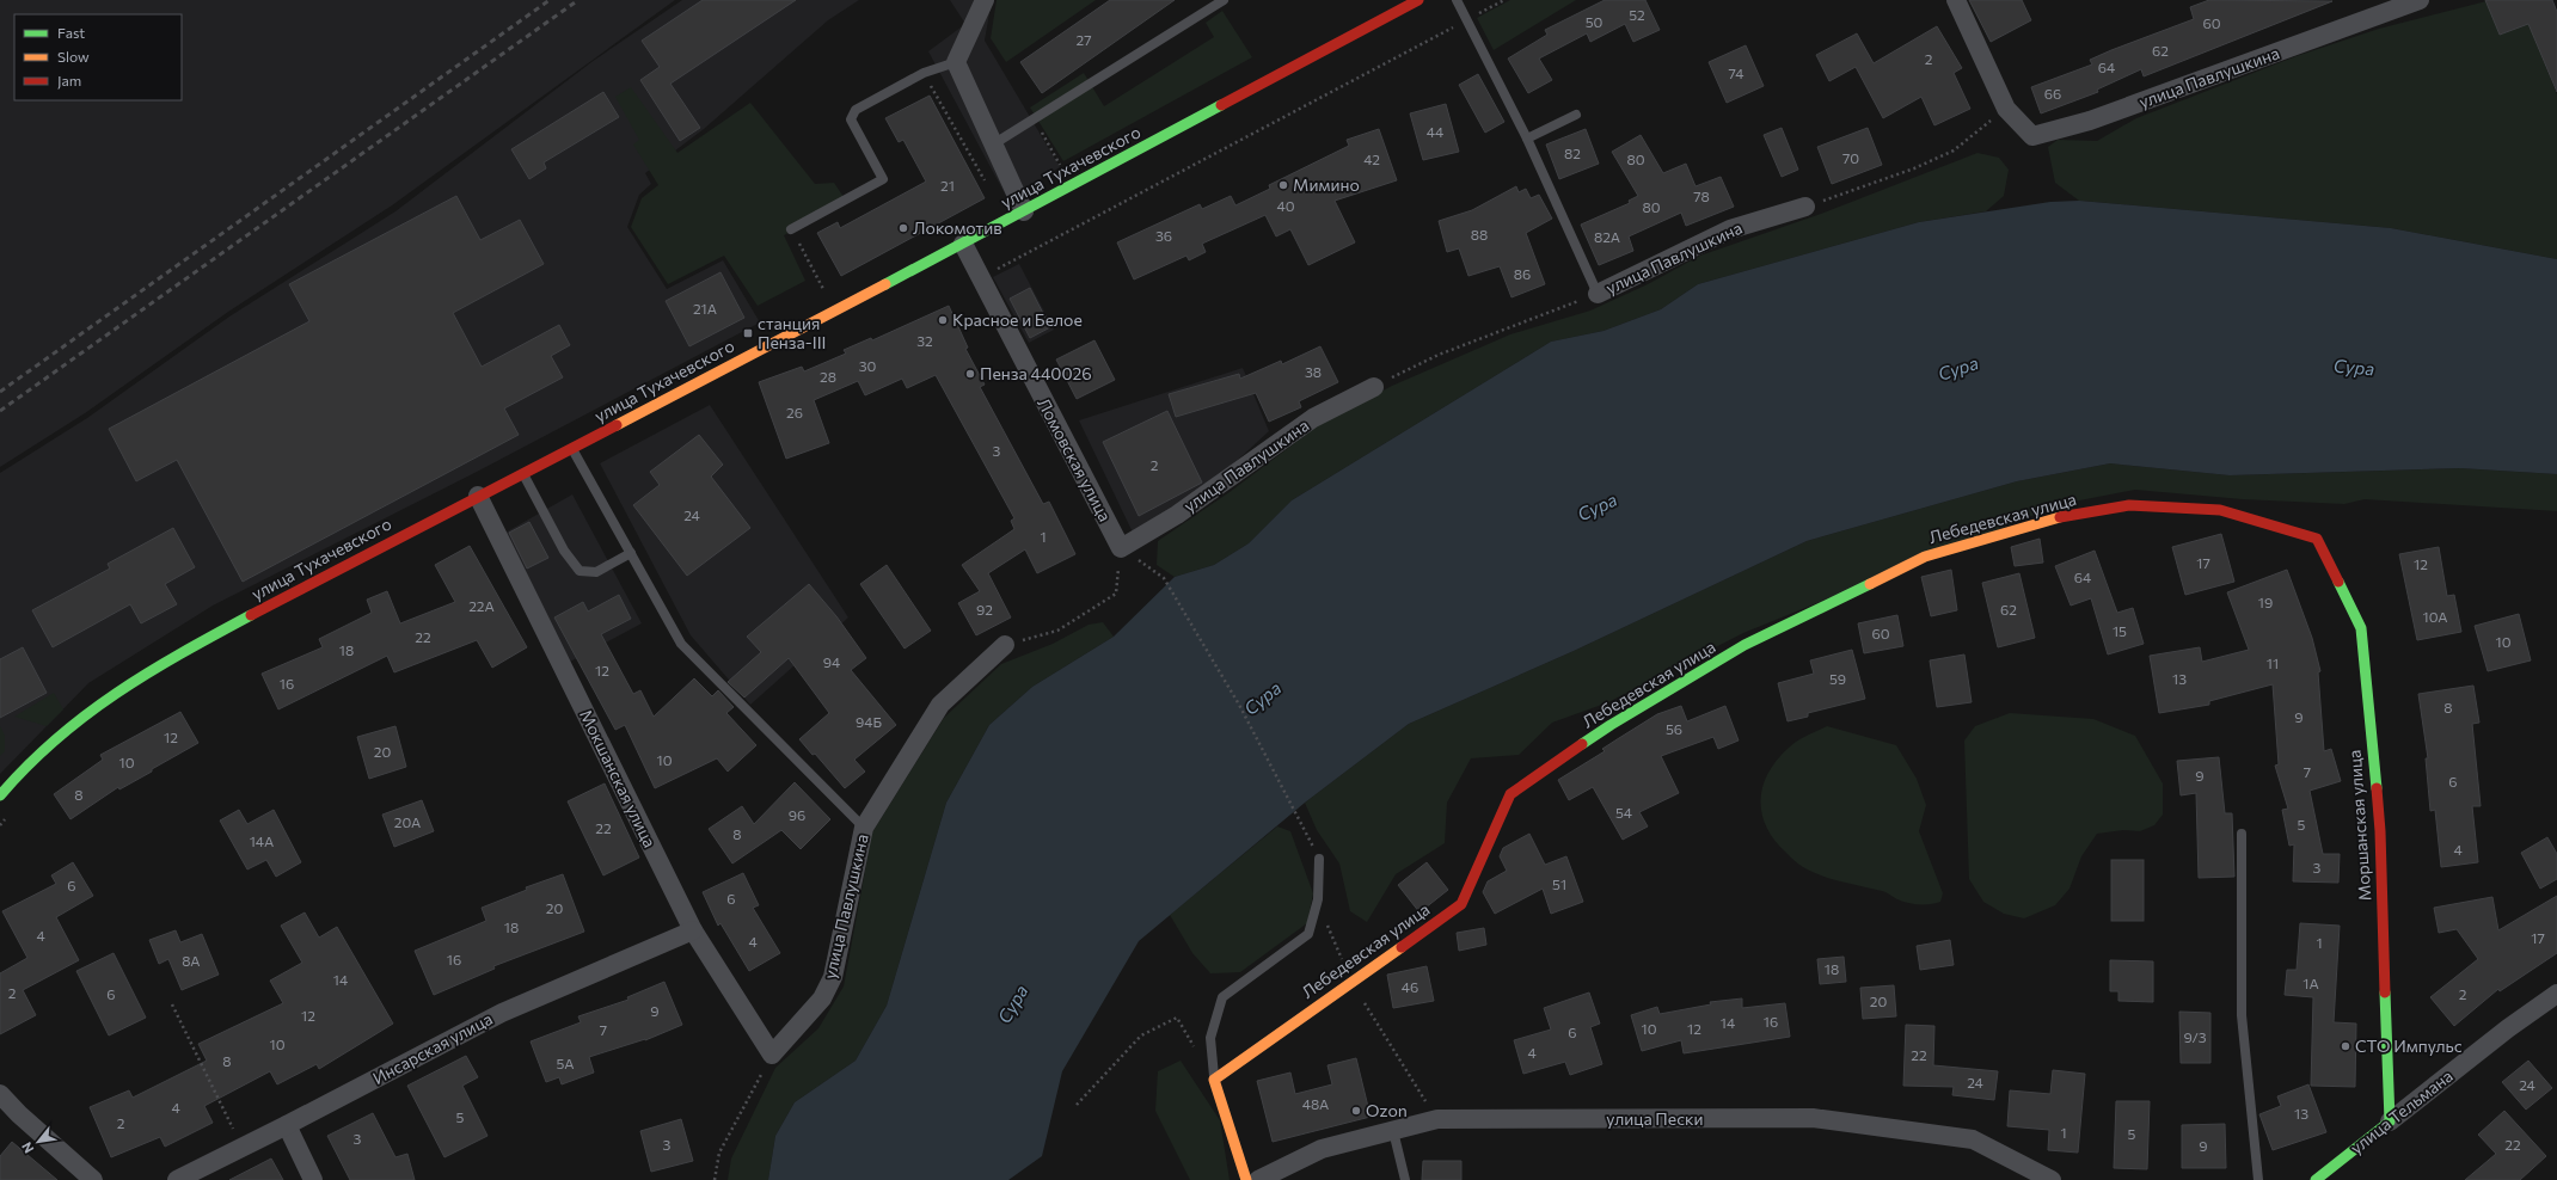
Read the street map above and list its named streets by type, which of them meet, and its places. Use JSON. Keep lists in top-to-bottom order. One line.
{"streets":{"street":["улица Павлушкина","улица Тухачевского","Ломовская улица","Лебедевская улица","Мокшанская улица","Моршанская улица","Инсарская улица","улица Тельмана","улица Пески"]},"crossings":[["улица Павлушкина","Ломовская улица"],["улица Павлушкина","Мокшанская улица"],["улица Тухачевского","Ломовская улица"],["улица Тухачевского","Мокшанская улица"],["Лебедевская улица","Моршанская улица"],["Мокшанская улица","Инсарская улица"],["Моршанская улица","улица Тельмана"]],"water":["Сура"],"places":{"other":["Мимино","Локомотив","Красное и Белое","Пенза 440026","СТО Импульс","Ozon"],"transit":["станция Пенза-III"]},"house_numbers":["52","50","60","27","62","2","64","74","66","44","82","70","42","80","21","78","40","80","88","36","82А","86","21А","32","30","38","28","26","3","2","24","1","17","12","64","19","22А","92","62","10А","15","60","22","10","18","94","11","12","59","13","16","8","9","94Б","56","12","20","10","10","7","9","6","8","54","96","20А","5","22","8","14А","4","3","51","6","6","20","18","4","17","4","1","16","8А","18","14","1А","46","2","6","2","20","9","12","16","14","10","12","7","6","9/3","10","4","22","8","5А","24","24","48А","4","13","5","2","1","5","3","3","22","9"],"legend":["Fast","Slow","Jam"],"north":"bottom left"}
